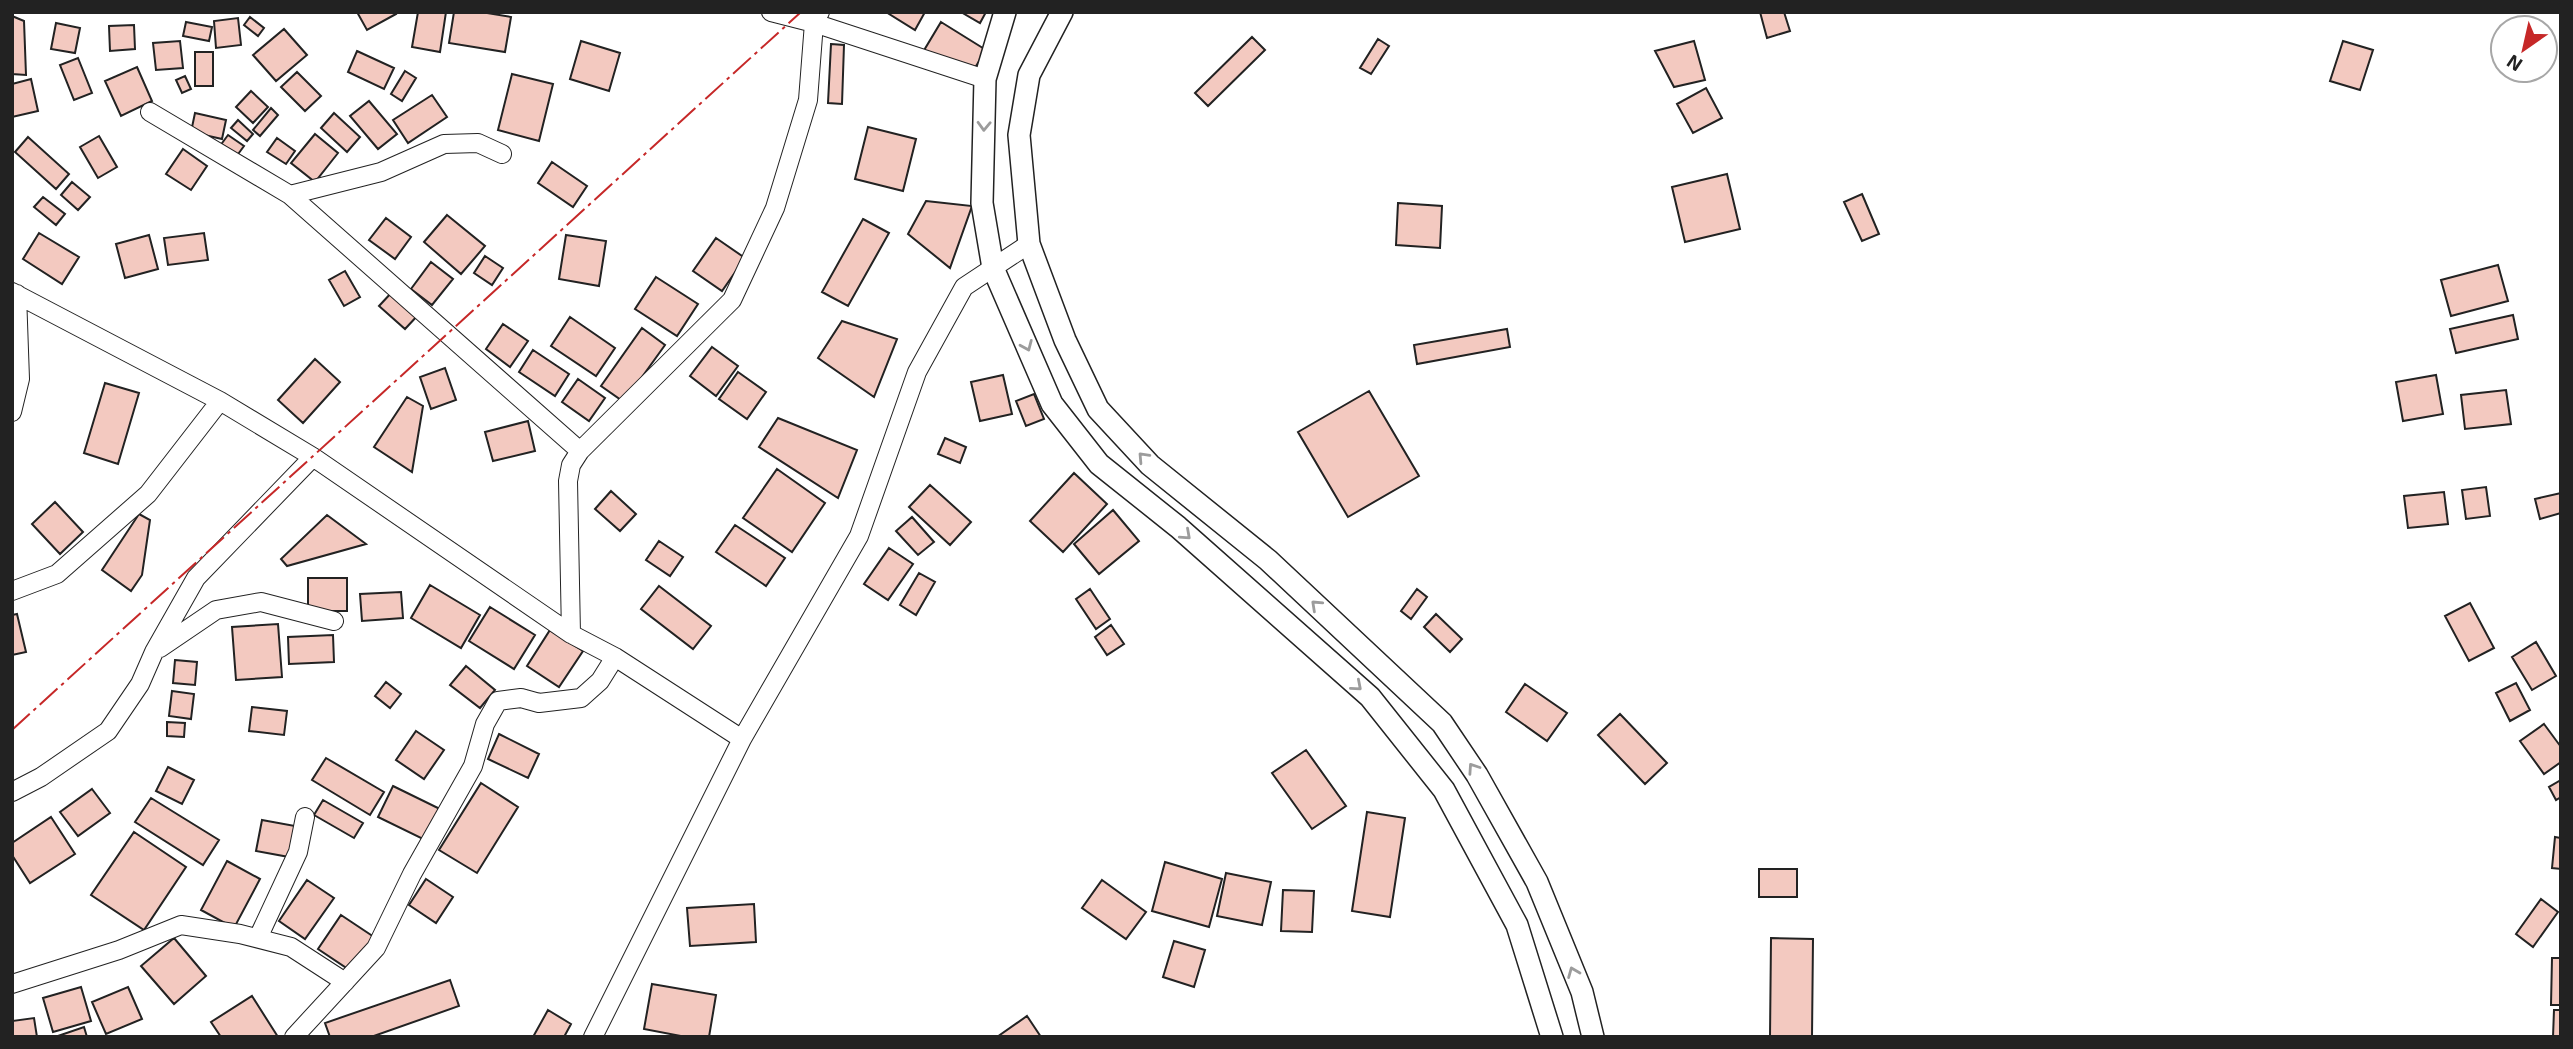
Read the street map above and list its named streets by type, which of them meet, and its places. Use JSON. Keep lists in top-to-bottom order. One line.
{"north":"bottom left"}
